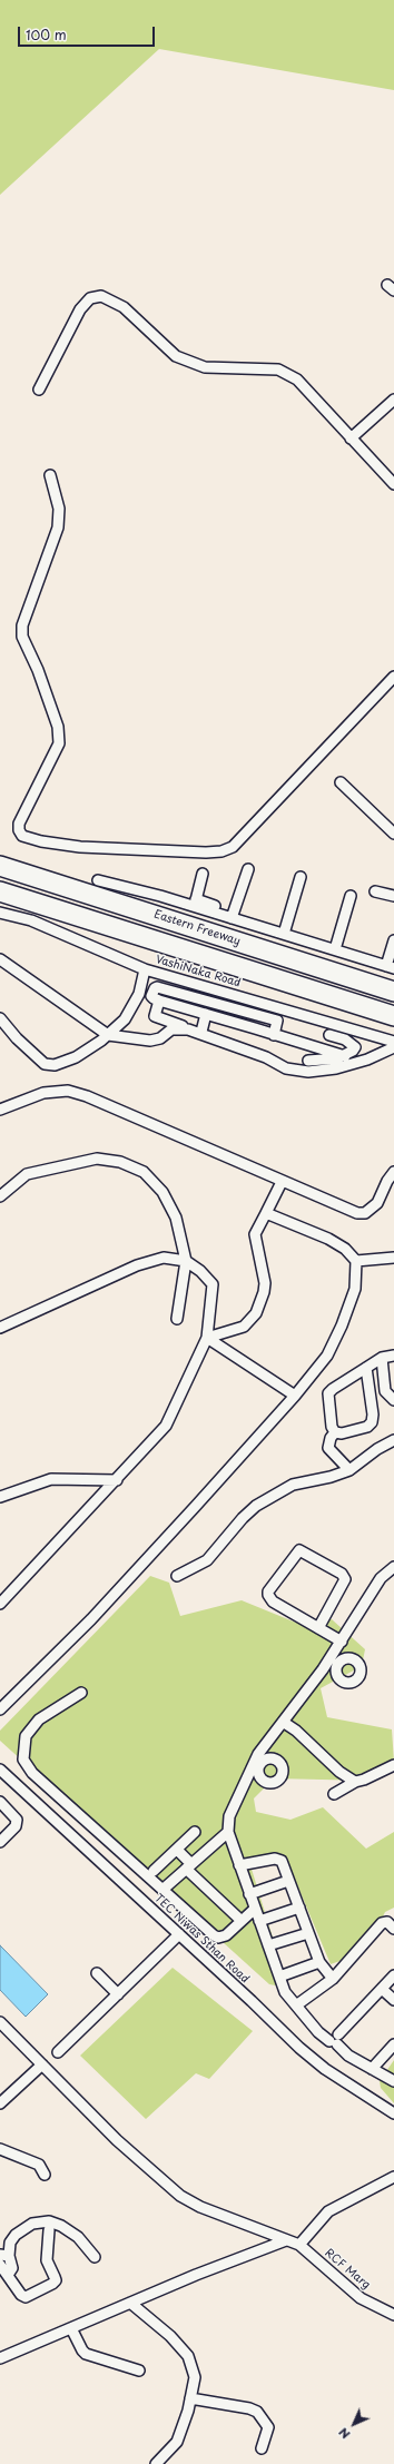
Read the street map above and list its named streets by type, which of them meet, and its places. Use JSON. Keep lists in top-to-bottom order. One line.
{"streets":{"highway":["Eastern Freeway"],"street":["VashiNaka Road","TEC Niwas Sthan Road","RCF Marg"]},"scale_bar":"100 m","north":"bottom left"}
